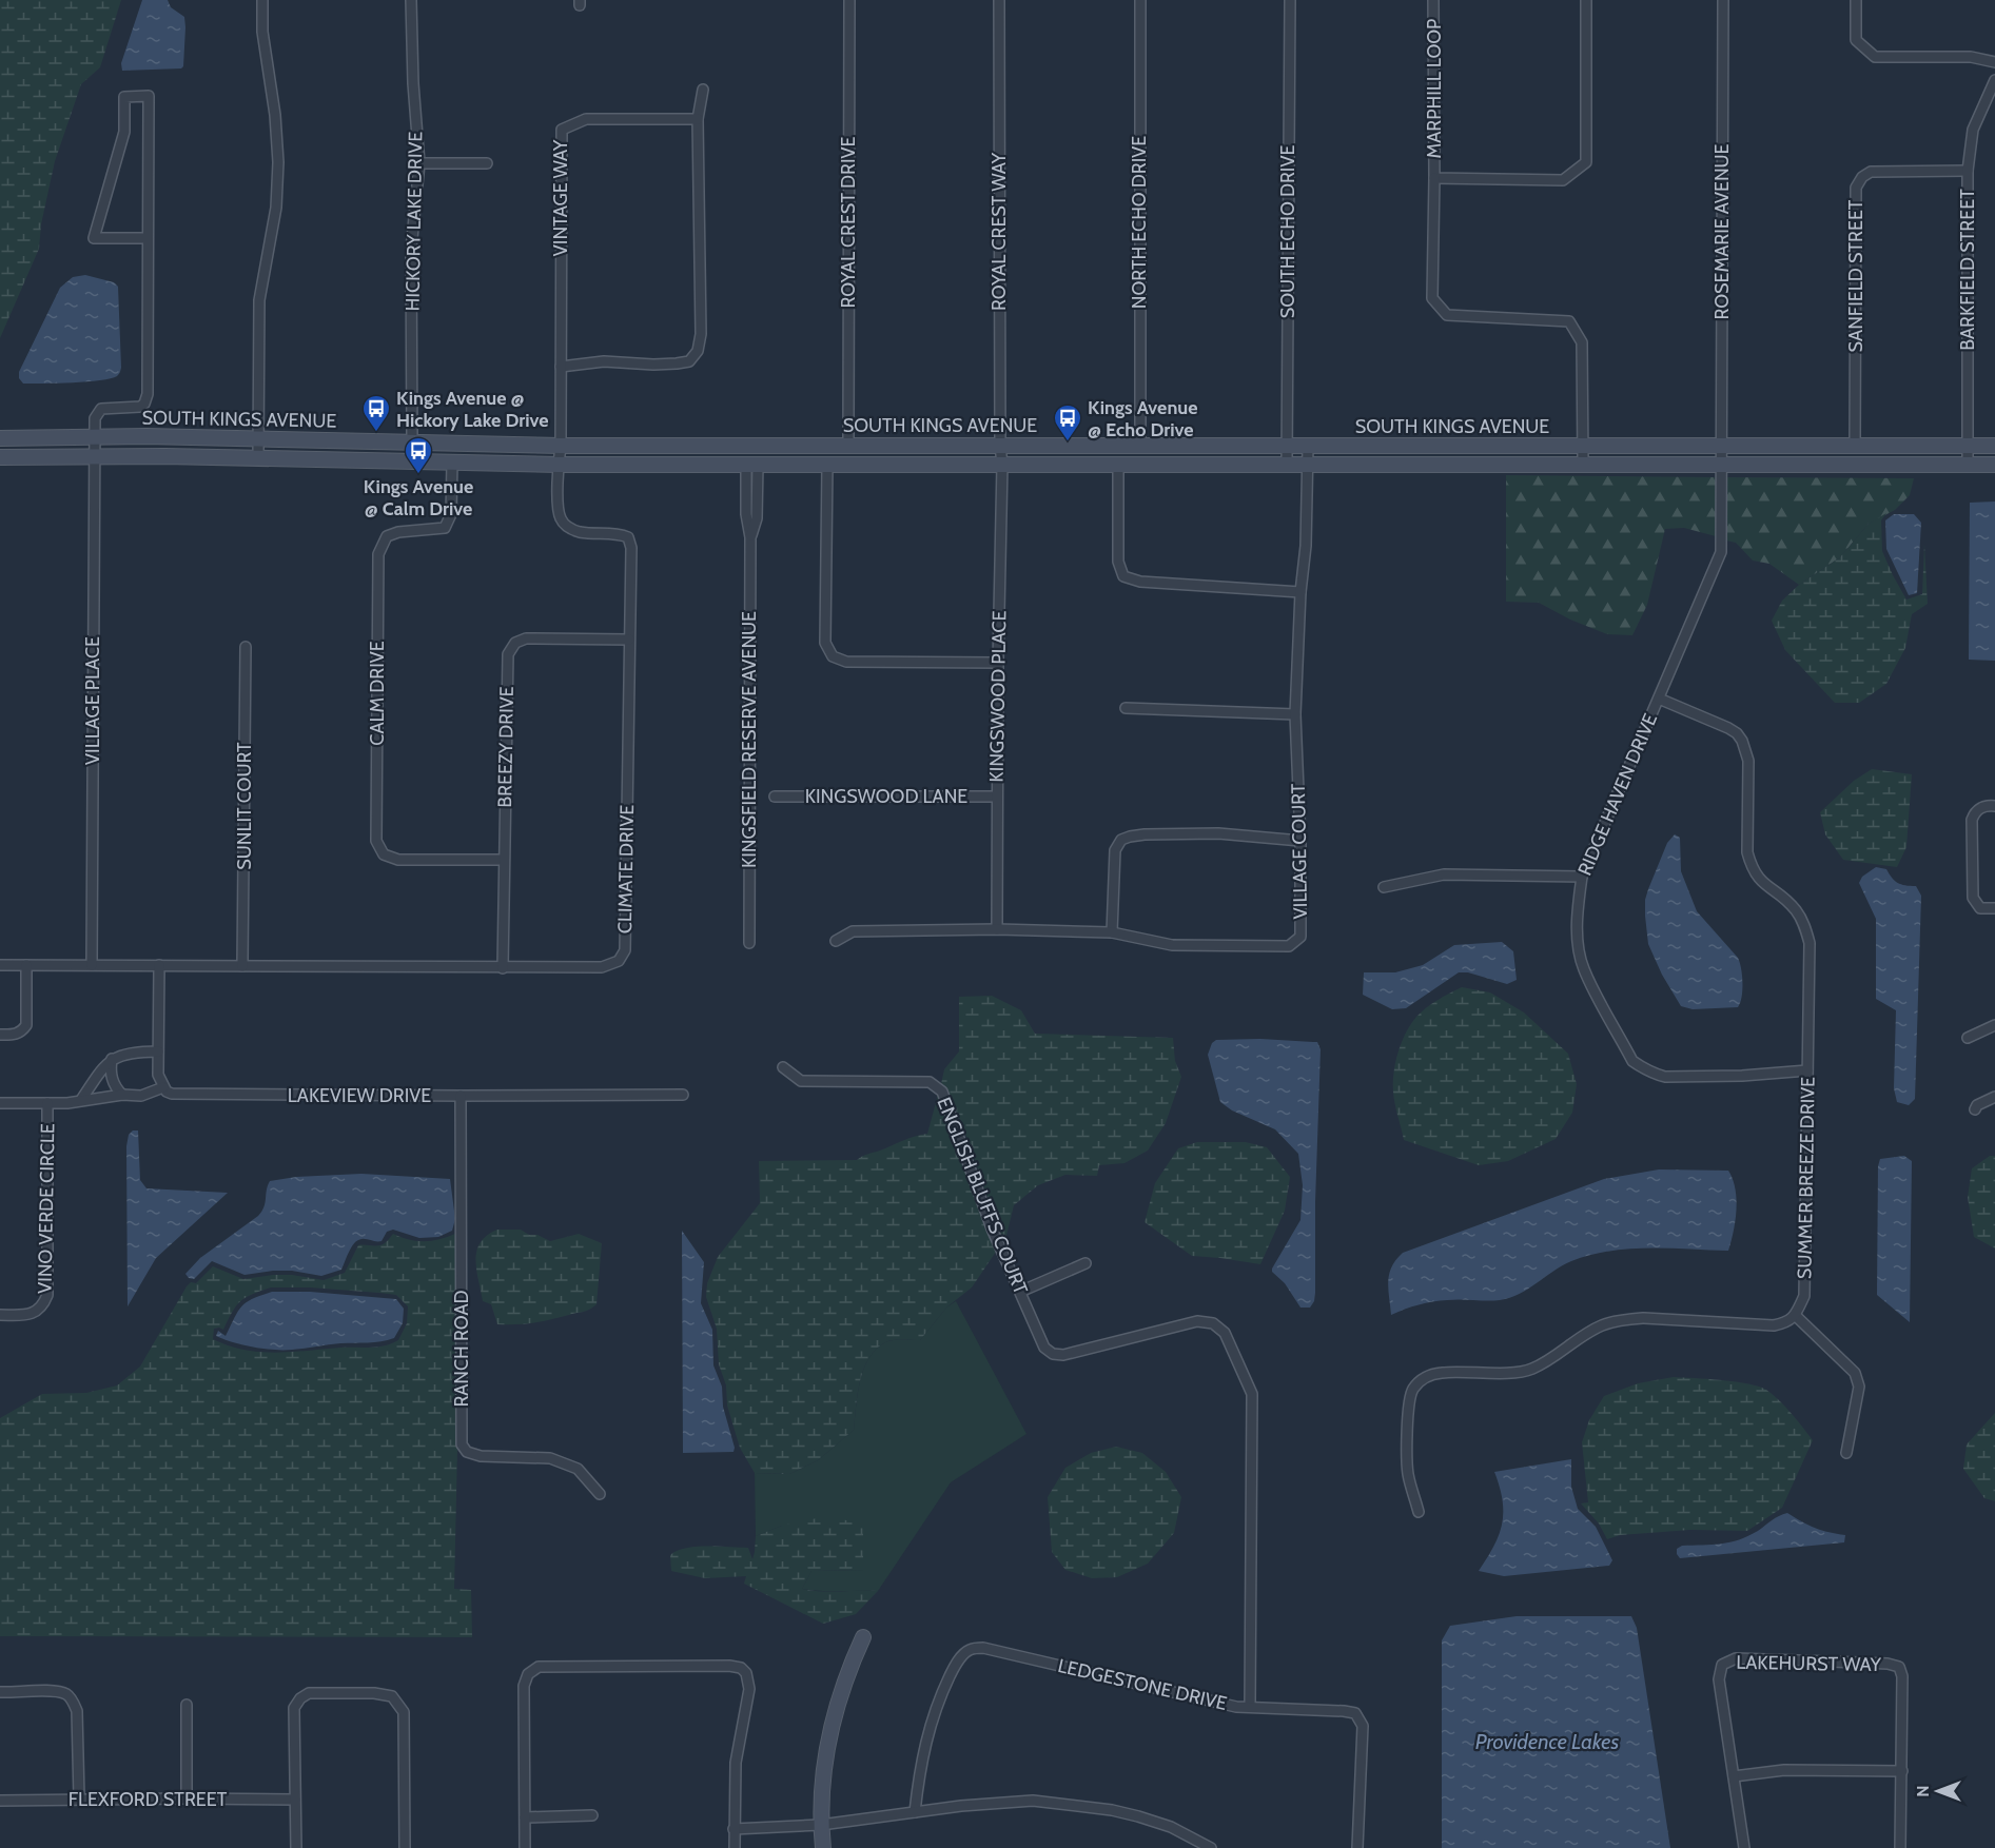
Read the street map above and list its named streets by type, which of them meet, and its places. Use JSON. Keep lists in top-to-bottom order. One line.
{"streets":{"main road":["SOUTH KINGS AVENUE"],"street":["MARPHILL LOOP","VINTAGE WAY","HICKORY LAKE DRIVE","ROYAL CREST DRIVE","NORTH ECHO DRIVE","ROYAL CREST WAY","SOUTH ECHO DRIVE","ROSEMARIE AVENUE","BARKFIELD STREET","SANFIELD STREET","CALM DRIVE","KINGSWOOD PLACE","VILLAGE PLACE","KINGSFIELD RESERVE AVENUE","BREEZY DRIVE","RIDGE HAVEN DRIVE","KINGSWOOD LANE","SUNLIT COURT","VILLAGE COURT","CLIMATE DRIVE","LAKEVIEW DRIVE","SUMMER BREEZE DRIVE","ENGLISH BLUFFS COURT","VINO VERDE CIRCLE","RANCH ROAD","LAKEHURST WAY","LEDGESTONE DRIVE","FLEXFORD STREET"]},"crossings":[["MARPHILL LOOP","SOUTH KINGS AVENUE"],["VINTAGE WAY","SOUTH KINGS AVENUE"],["VINTAGE WAY","CLIMATE DRIVE"],["HICKORY LAKE DRIVE","SOUTH KINGS AVENUE"],["ROYAL CREST DRIVE","SOUTH KINGS AVENUE"],["NORTH ECHO DRIVE","SOUTH KINGS AVENUE"],["ROYAL CREST WAY","SOUTH KINGS AVENUE"],["ROYAL CREST WAY","KINGSWOOD PLACE"],["SOUTH ECHO DRIVE","SOUTH KINGS AVENUE"],["ROSEMARIE AVENUE","SOUTH KINGS AVENUE"],["ROSEMARIE AVENUE","RIDGE HAVEN DRIVE"],["BARKFIELD STREET","SANFIELD STREET"],["BARKFIELD STREET","SOUTH KINGS AVENUE"],["SANFIELD STREET","SOUTH KINGS AVENUE"],["SOUTH KINGS AVENUE","CALM DRIVE"],["SOUTH KINGS AVENUE","KINGSWOOD PLACE"],["SOUTH KINGS AVENUE","VILLAGE PLACE"],["SOUTH KINGS AVENUE","KINGSFIELD RESERVE AVENUE"],["SOUTH KINGS AVENUE","RIDGE HAVEN DRIVE"],["SOUTH KINGS AVENUE","VILLAGE COURT"],["SOUTH KINGS AVENUE","CLIMATE DRIVE"],["CALM DRIVE","BREEZY DRIVE"],["KINGSWOOD PLACE","KINGSWOOD LANE"],["KINGSWOOD PLACE","VILLAGE COURT"],["BREEZY DRIVE","CLIMATE DRIVE"],["RIDGE HAVEN DRIVE","SUMMER BREEZE DRIVE"],["SUNLIT COURT","CLIMATE DRIVE"],["LAKEVIEW DRIVE","VINO VERDE CIRCLE"],["LAKEVIEW DRIVE","RANCH ROAD"],["ENGLISH BLUFFS COURT","LEDGESTONE DRIVE"]],"water":["Providence Lakes"],"places":{"bus stop":["Kings Avenue @ Hickory Lake Drive","Kings Avenue @ Echo Drive","Kings Avenue @ Calm Drive"]},"north":"left"}
